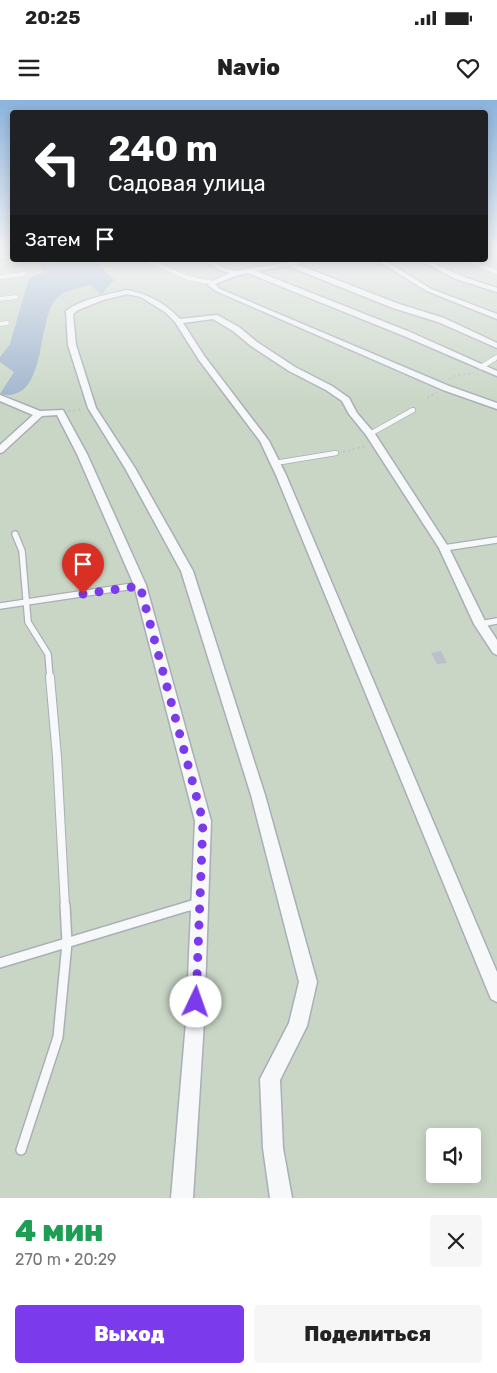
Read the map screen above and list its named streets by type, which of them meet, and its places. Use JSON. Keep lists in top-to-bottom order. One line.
{"page":{"status":"20:25","header":"Navio","turn":["240 m","Садовая улица"],"then":"Затем","heading":["4 мин","270 m · 20:29"],"buttons":["Выход","Поделиться"]}}
